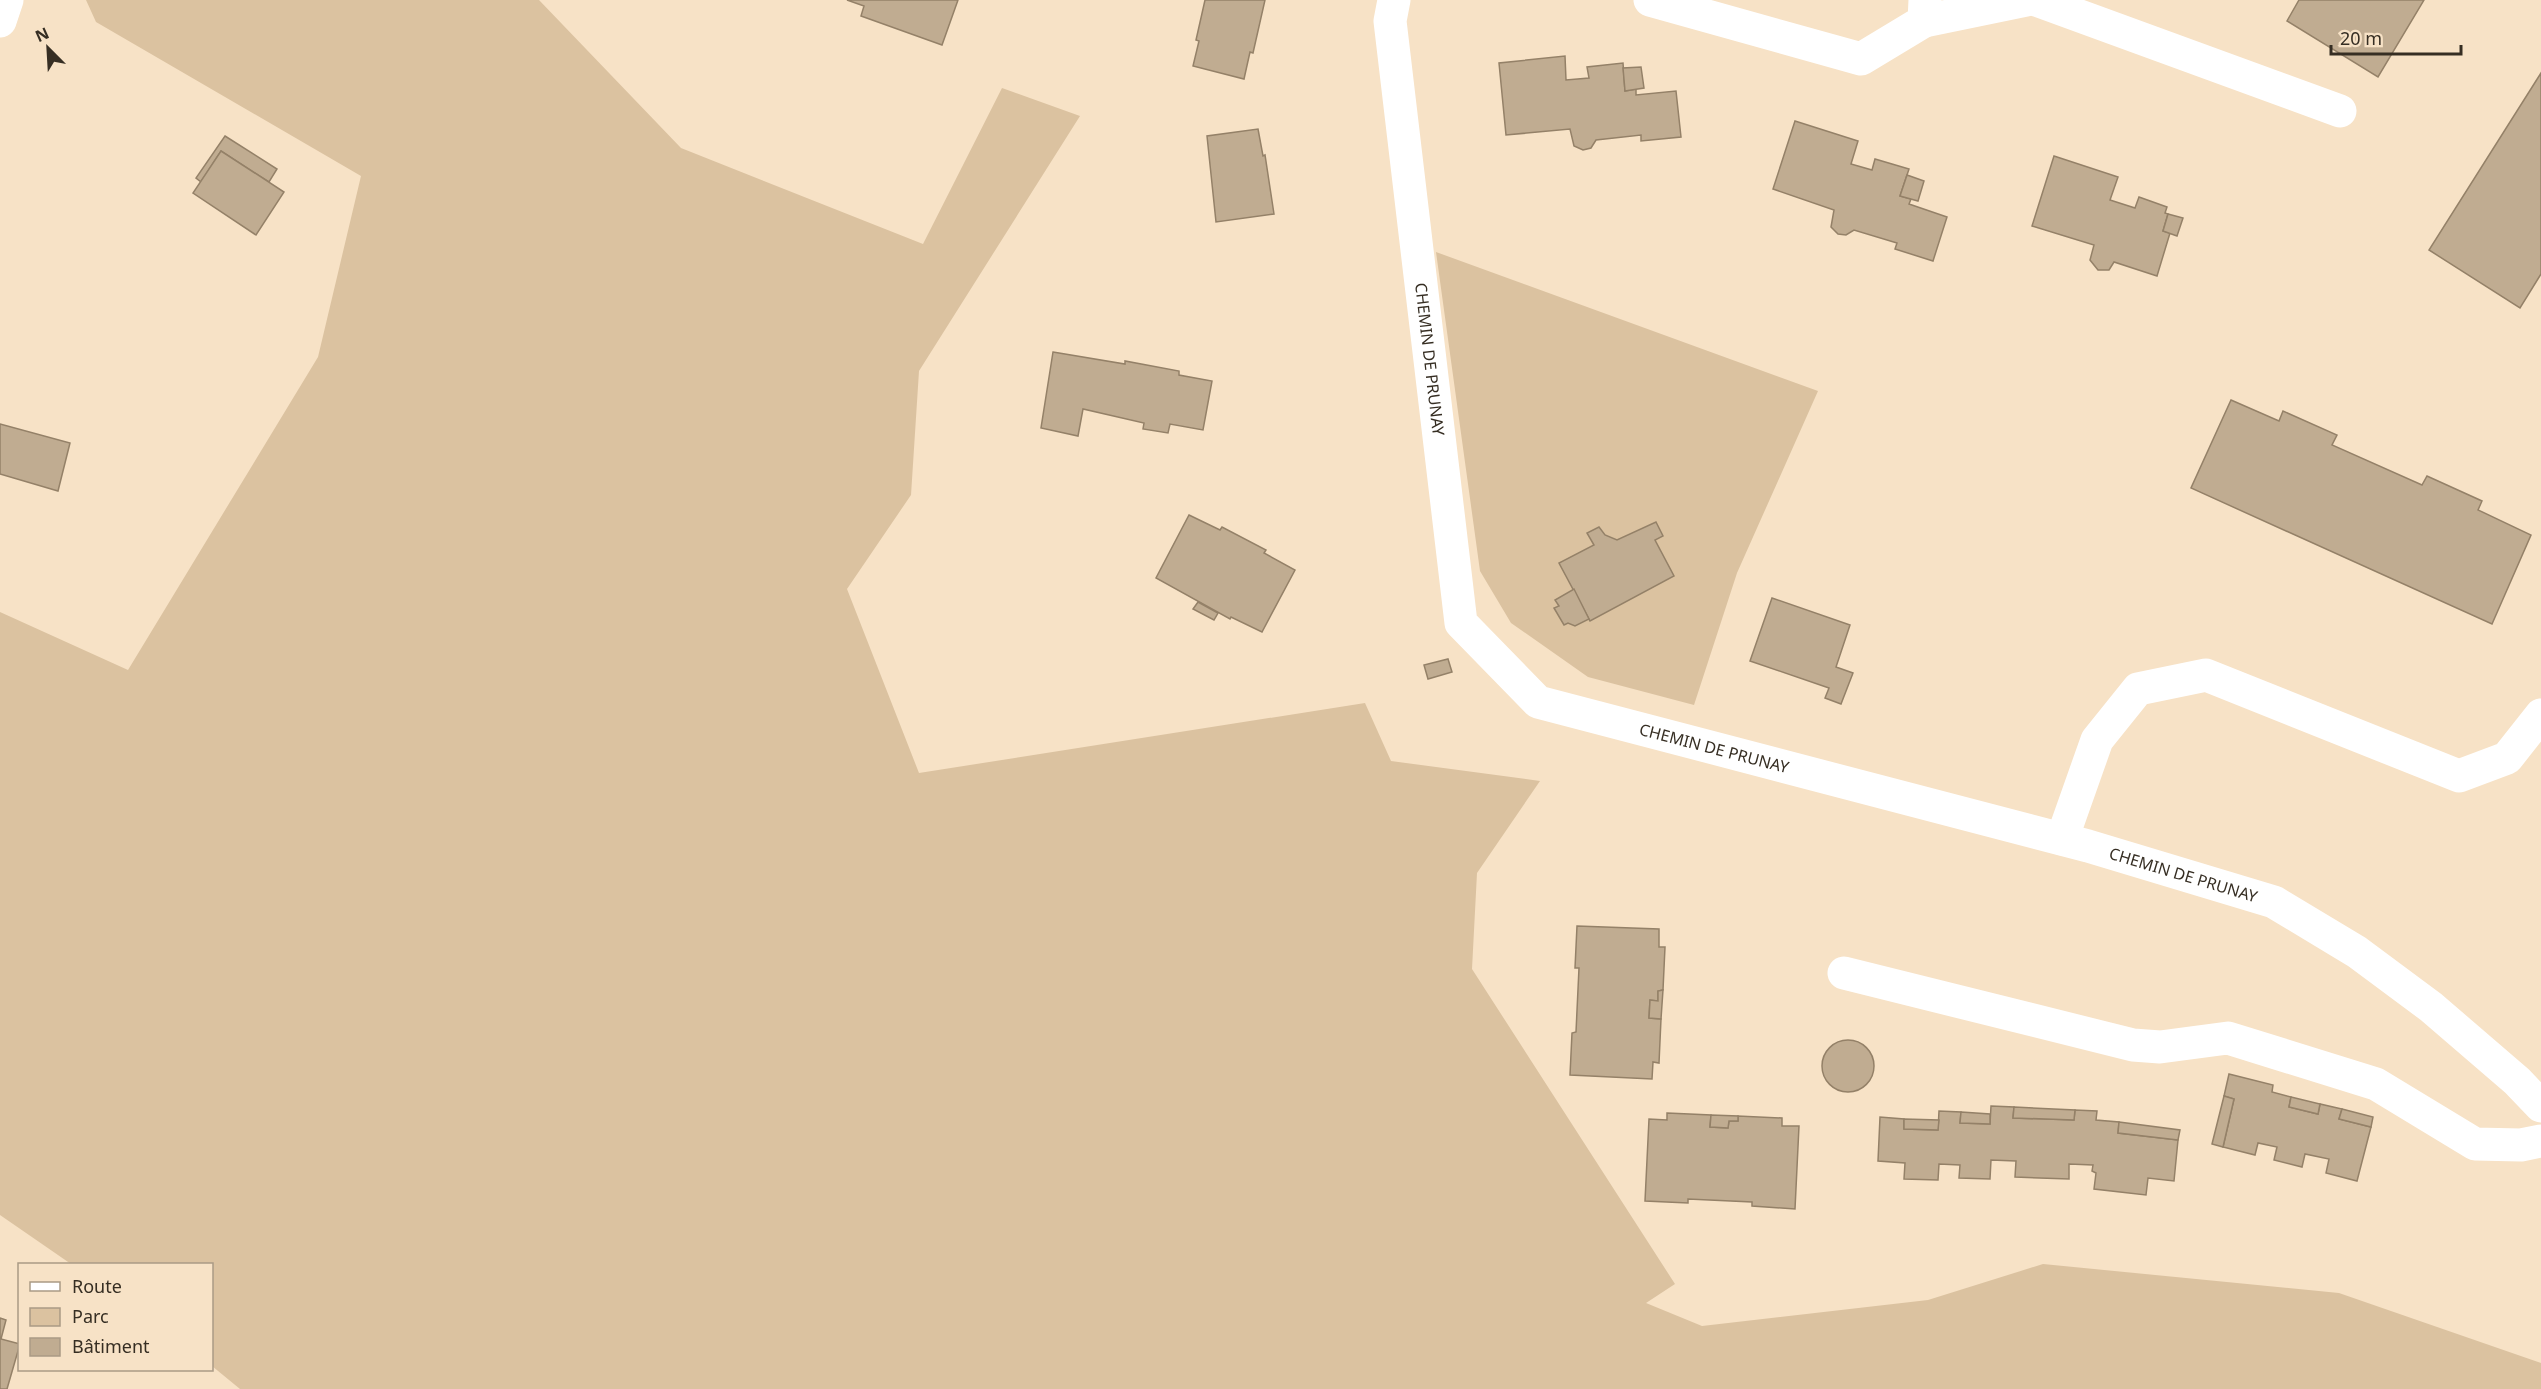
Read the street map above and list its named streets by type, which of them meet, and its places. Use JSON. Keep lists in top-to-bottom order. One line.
{"streets":{"street":["CHEMIN DE PRUNAY"]},"legend":["Route","Parc","Bâtiment"],"scale_bar":"20 m","north":"top left"}
